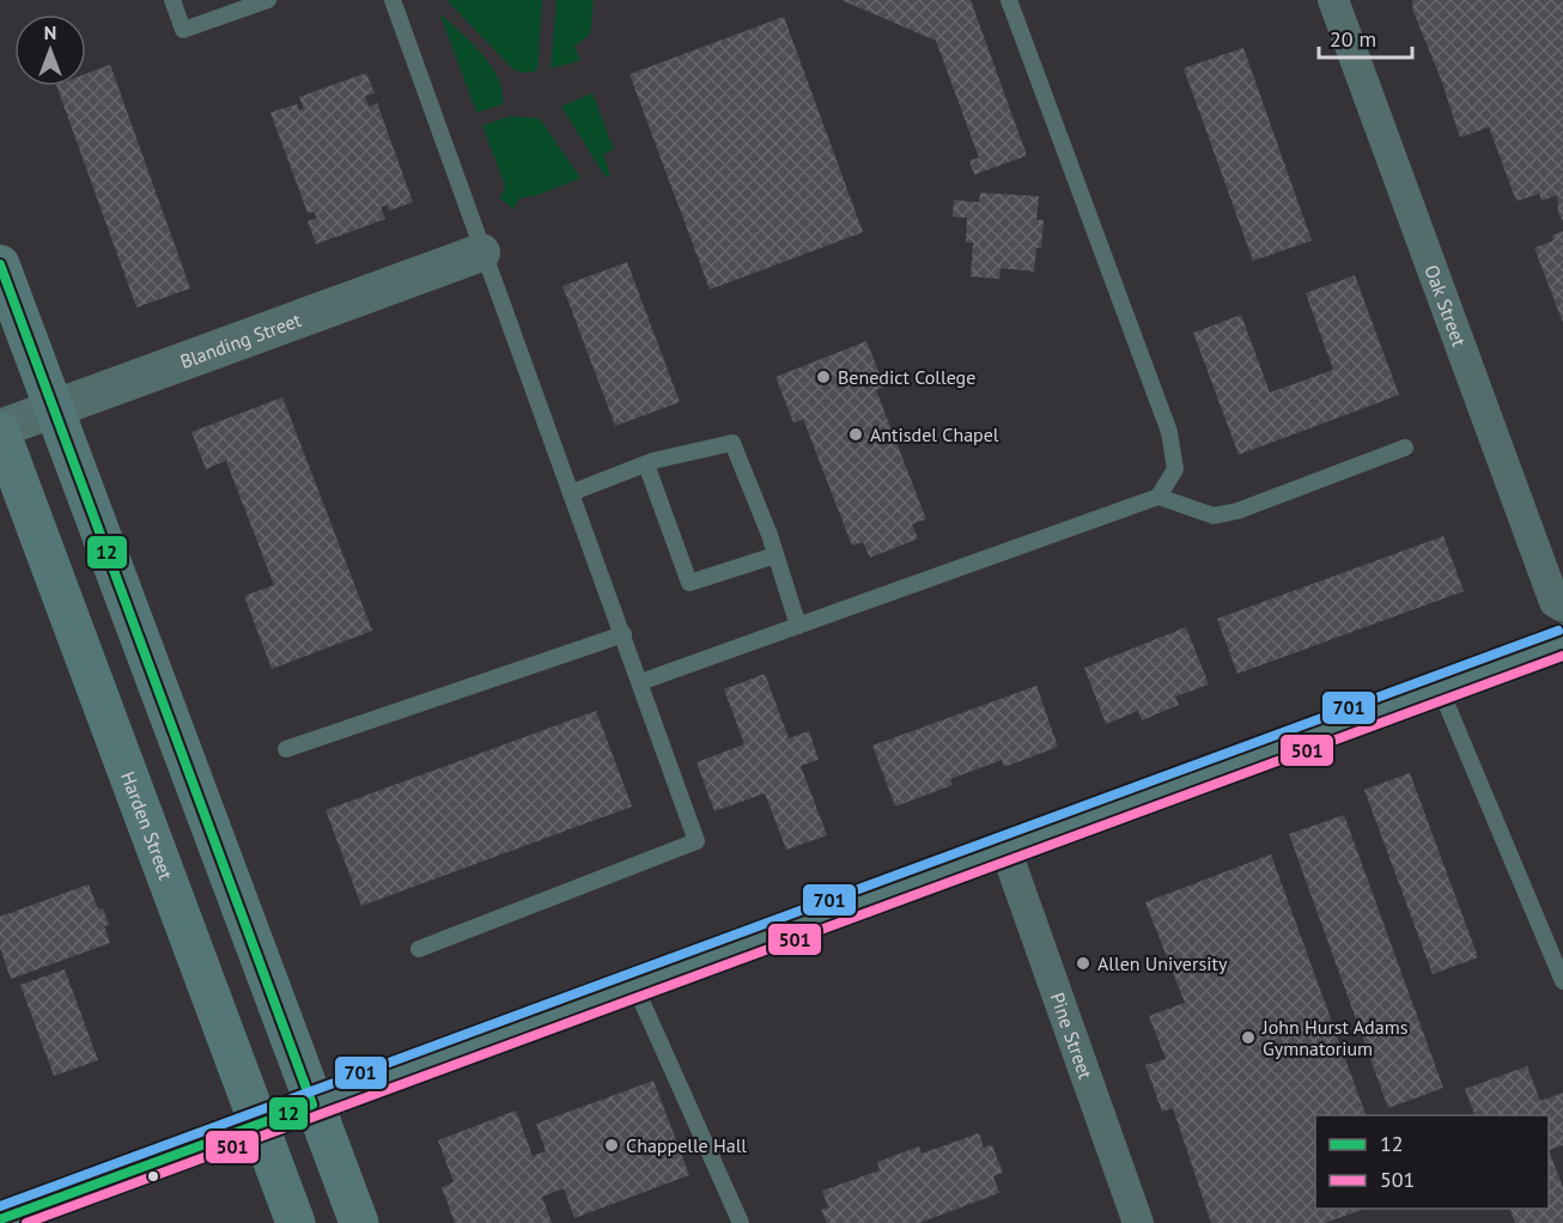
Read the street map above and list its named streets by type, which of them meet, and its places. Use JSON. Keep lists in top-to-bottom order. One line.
{"streets":{"main road":["Harden Street"],"street":["Oak Street","Blanding Street","Pine Street"]},"crossings":[["Blanding Street","Harden Street"]],"places":["Benedict College","Antisdel Chapel","Allen University","John Hurst Adams Gymnatorium","Chappelle Hall"],"lines":["transit line 12","transit line 701","transit line 501"],"legend":["12","501"],"scale_bar":"20 m","north":"top"}
